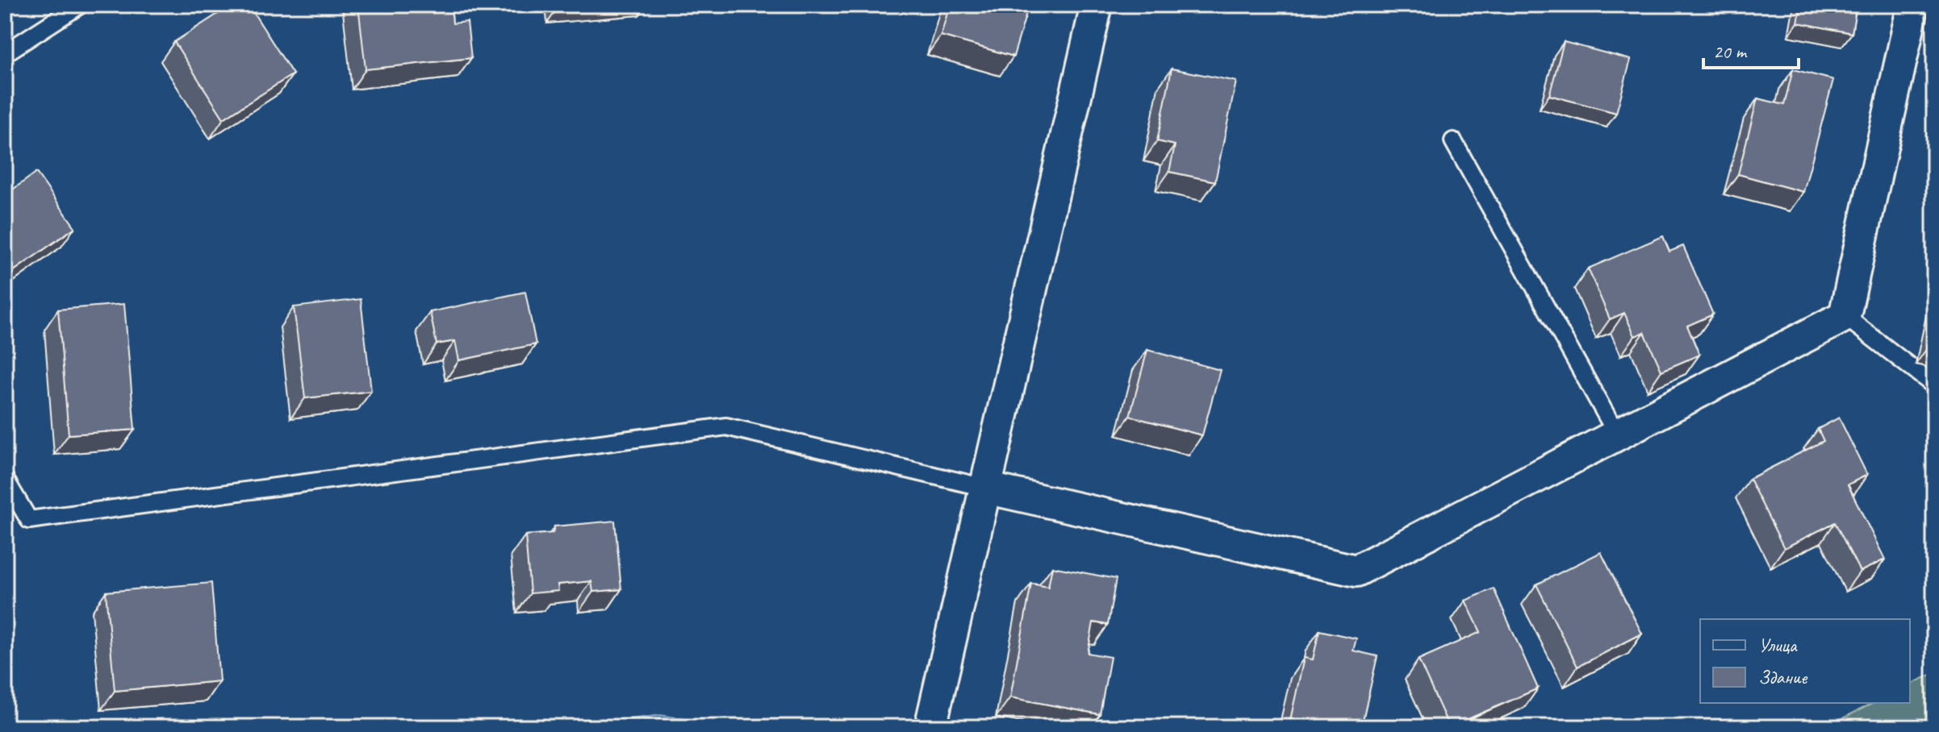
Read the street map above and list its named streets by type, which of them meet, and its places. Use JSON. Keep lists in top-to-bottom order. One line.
{"legend":["Улица","Здание"],"scale_bar":"20 m"}
